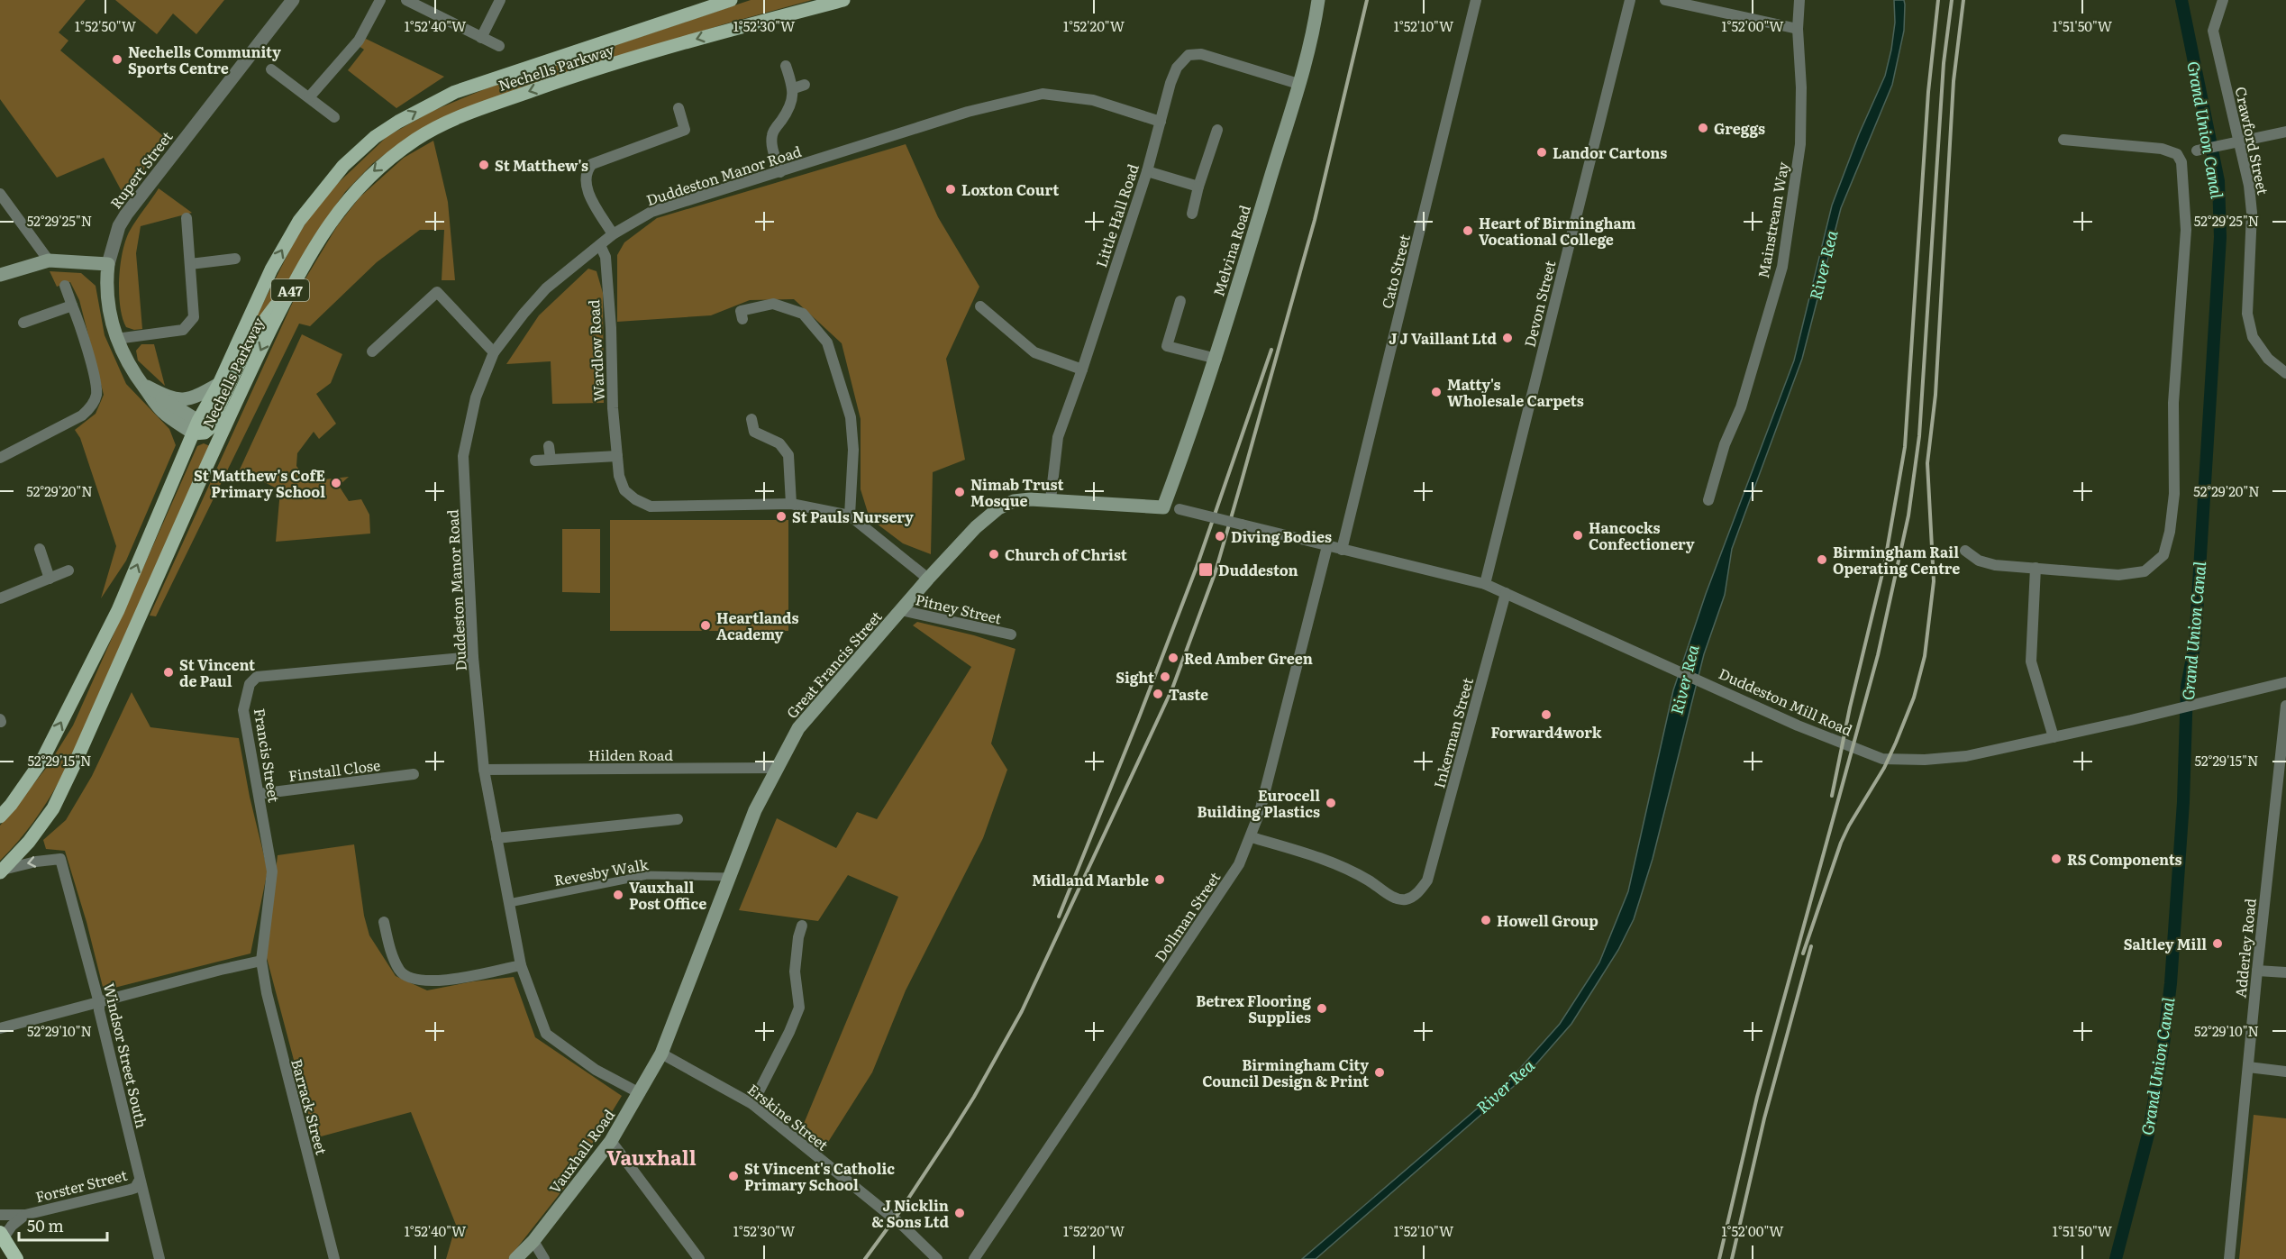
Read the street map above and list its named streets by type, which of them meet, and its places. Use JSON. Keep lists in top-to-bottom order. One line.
{"streets":{"main road":["Nechells Parkway","Rupert Street","Melvina Road","A47","Great Francis Street","Vauxhall Road"],"street":["Crawford Street","Duddeston Manor Road","Little Hall Road","Mainstream Way","Cato Street","Devon Street","Wardlow Road","Pitney Street","Duddeston Mill Road","Inkerman Street","Hilden Road","Francis Street","Finstall Close","Revesby Walk","Dollman Street","Adderley Road","Windsor Street South","Barrack Street","Erskine Street","Forster Street"]},"crossings":[["Nechells Parkway","Rupert Street"],["Nechells Parkway","Windsor Street South"],["Duddeston Manor Road","Little Hall Road"],["Duddeston Manor Road","Wardlow Road"],["Duddeston Manor Road","Hilden Road"],["Duddeston Manor Road","Francis Street"],["Duddeston Manor Road","Revesby Walk"],["Duddeston Manor Road","Vauxhall Road"],["Little Hall Road","Melvina Road"],["Little Hall Road","Great Francis Street"],["Melvina Road","Great Francis Street"],["Melvina Road","Duddeston Mill Road"],["Cato Street","Duddeston Mill Road"],["Devon Street","Duddeston Mill Road"],["Wardlow Road","Great Francis Street"],["Pitney Street","Great Francis Street"],["Great Francis Street","Duddeston Mill Road"],["Great Francis Street","Hilden Road"],["Great Francis Street","Revesby Walk"],["Great Francis Street","Erskine Street"],["Great Francis Street","Vauxhall Road"],["Duddeston Mill Road","Inkerman Street"],["Duddeston Mill Road","Dollman Street"],["Inkerman Street","Dollman Street"],["Francis Street","Finstall Close"],["Francis Street","Barrack Street"],["Windsor Street South","Forster Street"],["Erskine Street","Vauxhall Road"]],"districts":["Vauxhall"],"water":["Grand Union Canal","River Rea"],"places":{"other":["Nechells Community Sports Centre","Greggs","Landor Cartons","St Matthew's","Loxton Court","Heart of Birmingham Vocational College","J J Vaillant Ltd","Matty's Wholesale Carpets","St Matthew's CofE Primary School","Nimab Trust Mosque","St Pauls Nursery","Hancocks Confectionery","Diving Bodies","Church of Christ","Birmingham Rail Operating Centre","Heartlands Academy","Red Amber Green","St Vincent de Paul","Sight","Taste","Forward4work","Eurocell Building Plastics","RS Components","Midland Marble","Vauxhall Post Office","Howell Group","Saltley Mill","Betrex Flooring Supplies","Birmingham City Council Design & Print","St Vincent's Catholic Primary School","J Nicklin & Sons Ltd"],"transit":["Duddeston"]},"scale_bar":"50 m","coordinates":["1°52'50\"W","1°52'40\"W","1°52'30\"W","1°52'20\"W","1°52'10\"W","1°52'00\"W","1°51'50\"W","52°29'25\"N","52°29'20\"N","52°29'15\"N","52°29'10\"N"]}
